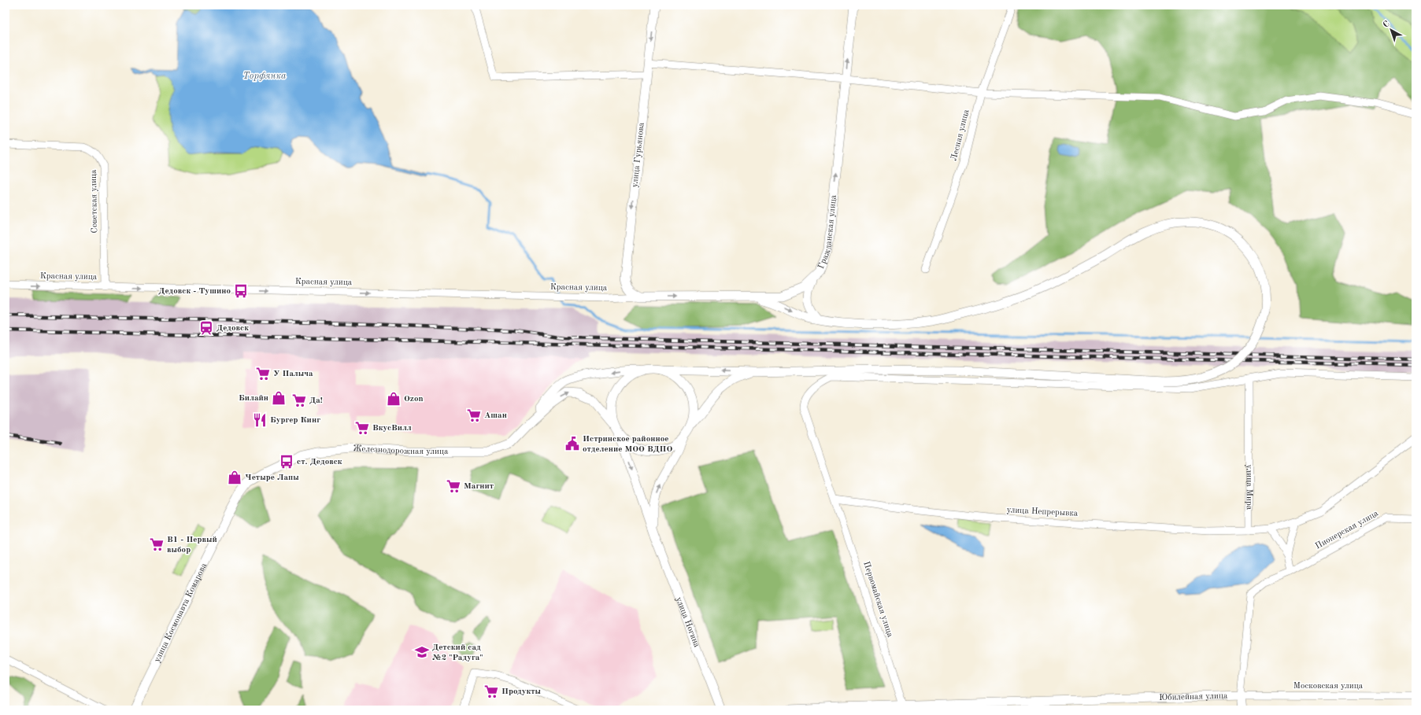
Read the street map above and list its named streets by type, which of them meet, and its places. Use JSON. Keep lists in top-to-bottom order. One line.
{"streets":{"street":["Лесная улица","улица Гурьянова","Советская улица","Гражданская улица","Красная улица","Железнодорожная улица","улица Мира","улица Непрерывка","Пионерская улица","Первомайская улица","улица Космонавта Комарова","улица Ногина","Московская улица","Юбилейная улица"]},"crossings":[["улица Гурьянова","Гражданская улица"],["улица Гурьянова","Красная улица"],["Советская улица","Красная улица"],["Гражданская улица","Красная улица"],["Железнодорожная улица","улица Космонавта Комарова"],["Железнодорожная улица","улица Ногина"],["улица Мира","улица Непрерывка"],["улица Мира","Первомайская улица"],["улица Непрерывка","Первомайская улица"],["Первомайская улица","Юбилейная улица"],["Московская улица","Юбилейная улица"]],"one_way":["улица Гурьянова","Гражданская улица","Красная улица","улица Ногина"],"water":["Торфянка"],"places":{"bus stop":["Дедовск - Тушино","ст. Дедовск"],"station":["Дедовск"],"supermarket":["У Палыча","Да!","Ашан","ВкусВилл","Магнит","В1 - Первый выбор","Продукты"],"shop":["Билайн","Ozon","Четыре Лапы"],"restaurant":["Бургер Кинг"],"public building":["Истринское районное отделение МОО ВДПО"],"school or university":["Детский сад №2 \"Радуга\""]},"north":"top left"}
